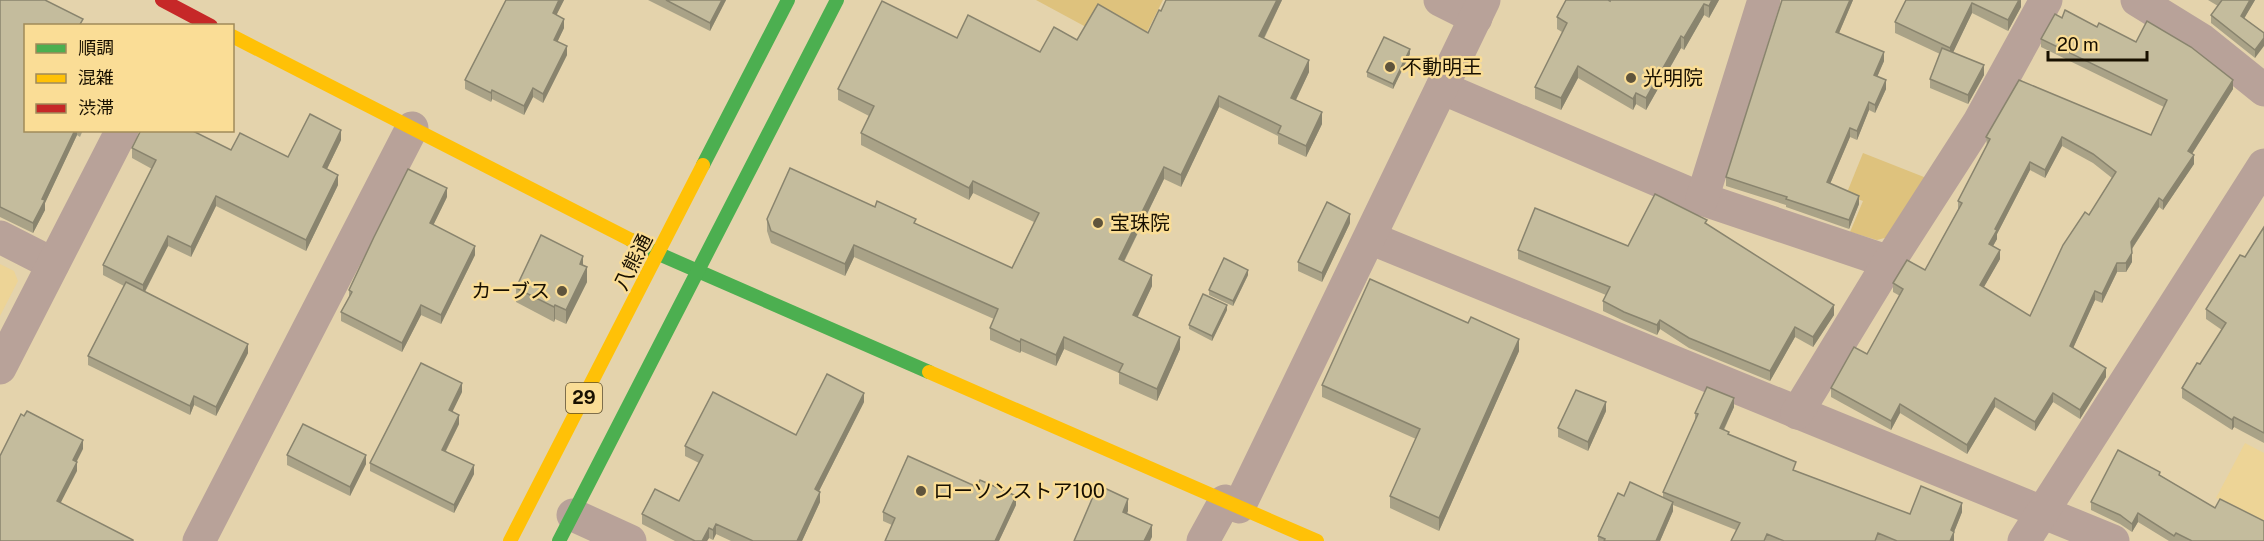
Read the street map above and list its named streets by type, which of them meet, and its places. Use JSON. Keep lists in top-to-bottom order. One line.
{"streets":{"main road":["八熊通","29"]},"places":["不動明王","光明院","宝珠院","カーブス","ローソンストア100"],"legend":["順調","混雑","渋滞"],"scale_bar":"20 m"}
